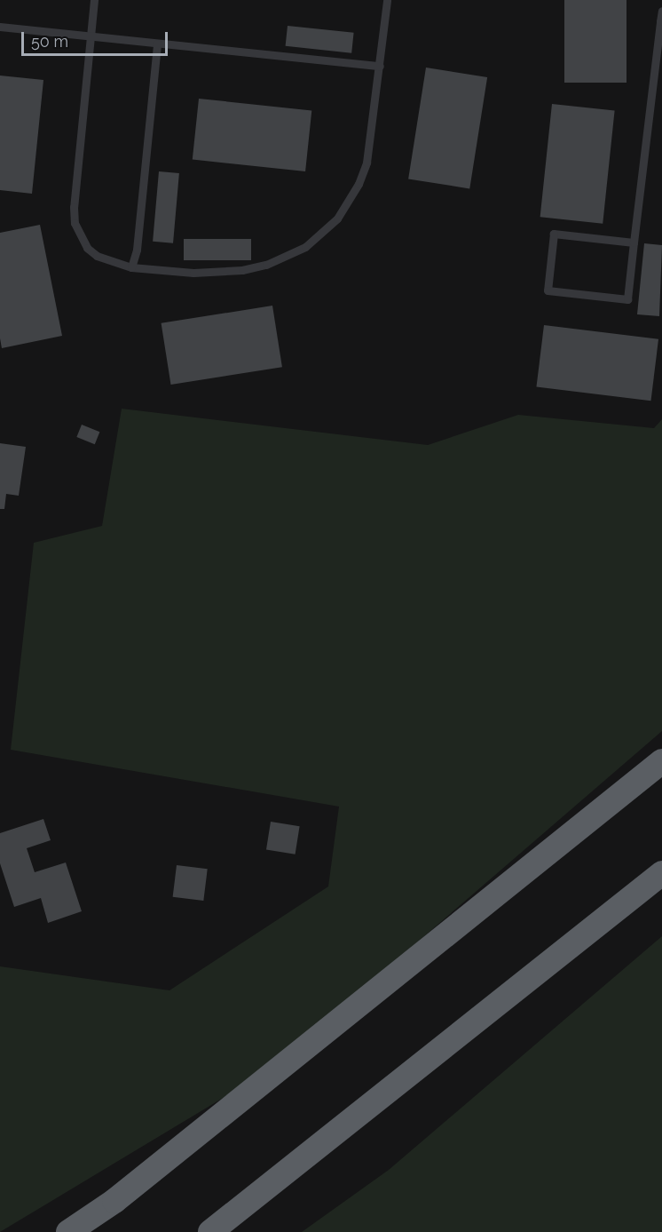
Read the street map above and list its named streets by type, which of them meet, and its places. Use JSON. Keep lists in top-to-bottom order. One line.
{"scale_bar":"50 m"}
